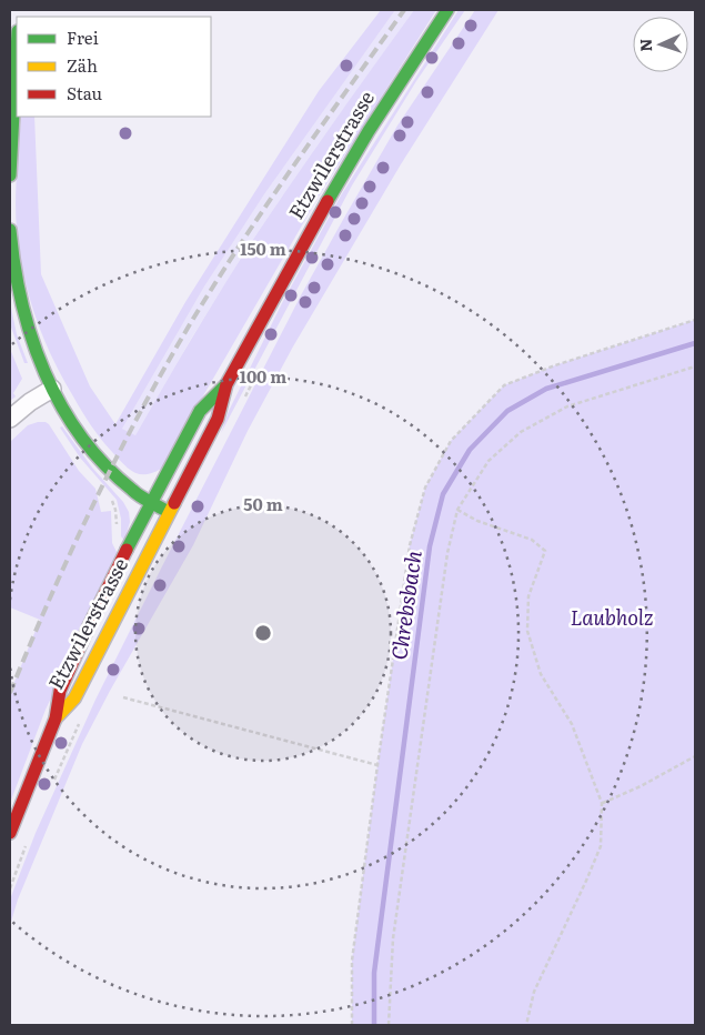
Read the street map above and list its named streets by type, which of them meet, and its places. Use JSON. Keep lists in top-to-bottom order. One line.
{"streets":{"main road":["Etzwilerstrasse"]},"water":["Chrebsbach"],"parks":["Laubholz"],"legend":["Frei","Zäh","Stau"],"north":"left","rings":["150 m","100 m","50 m"]}
